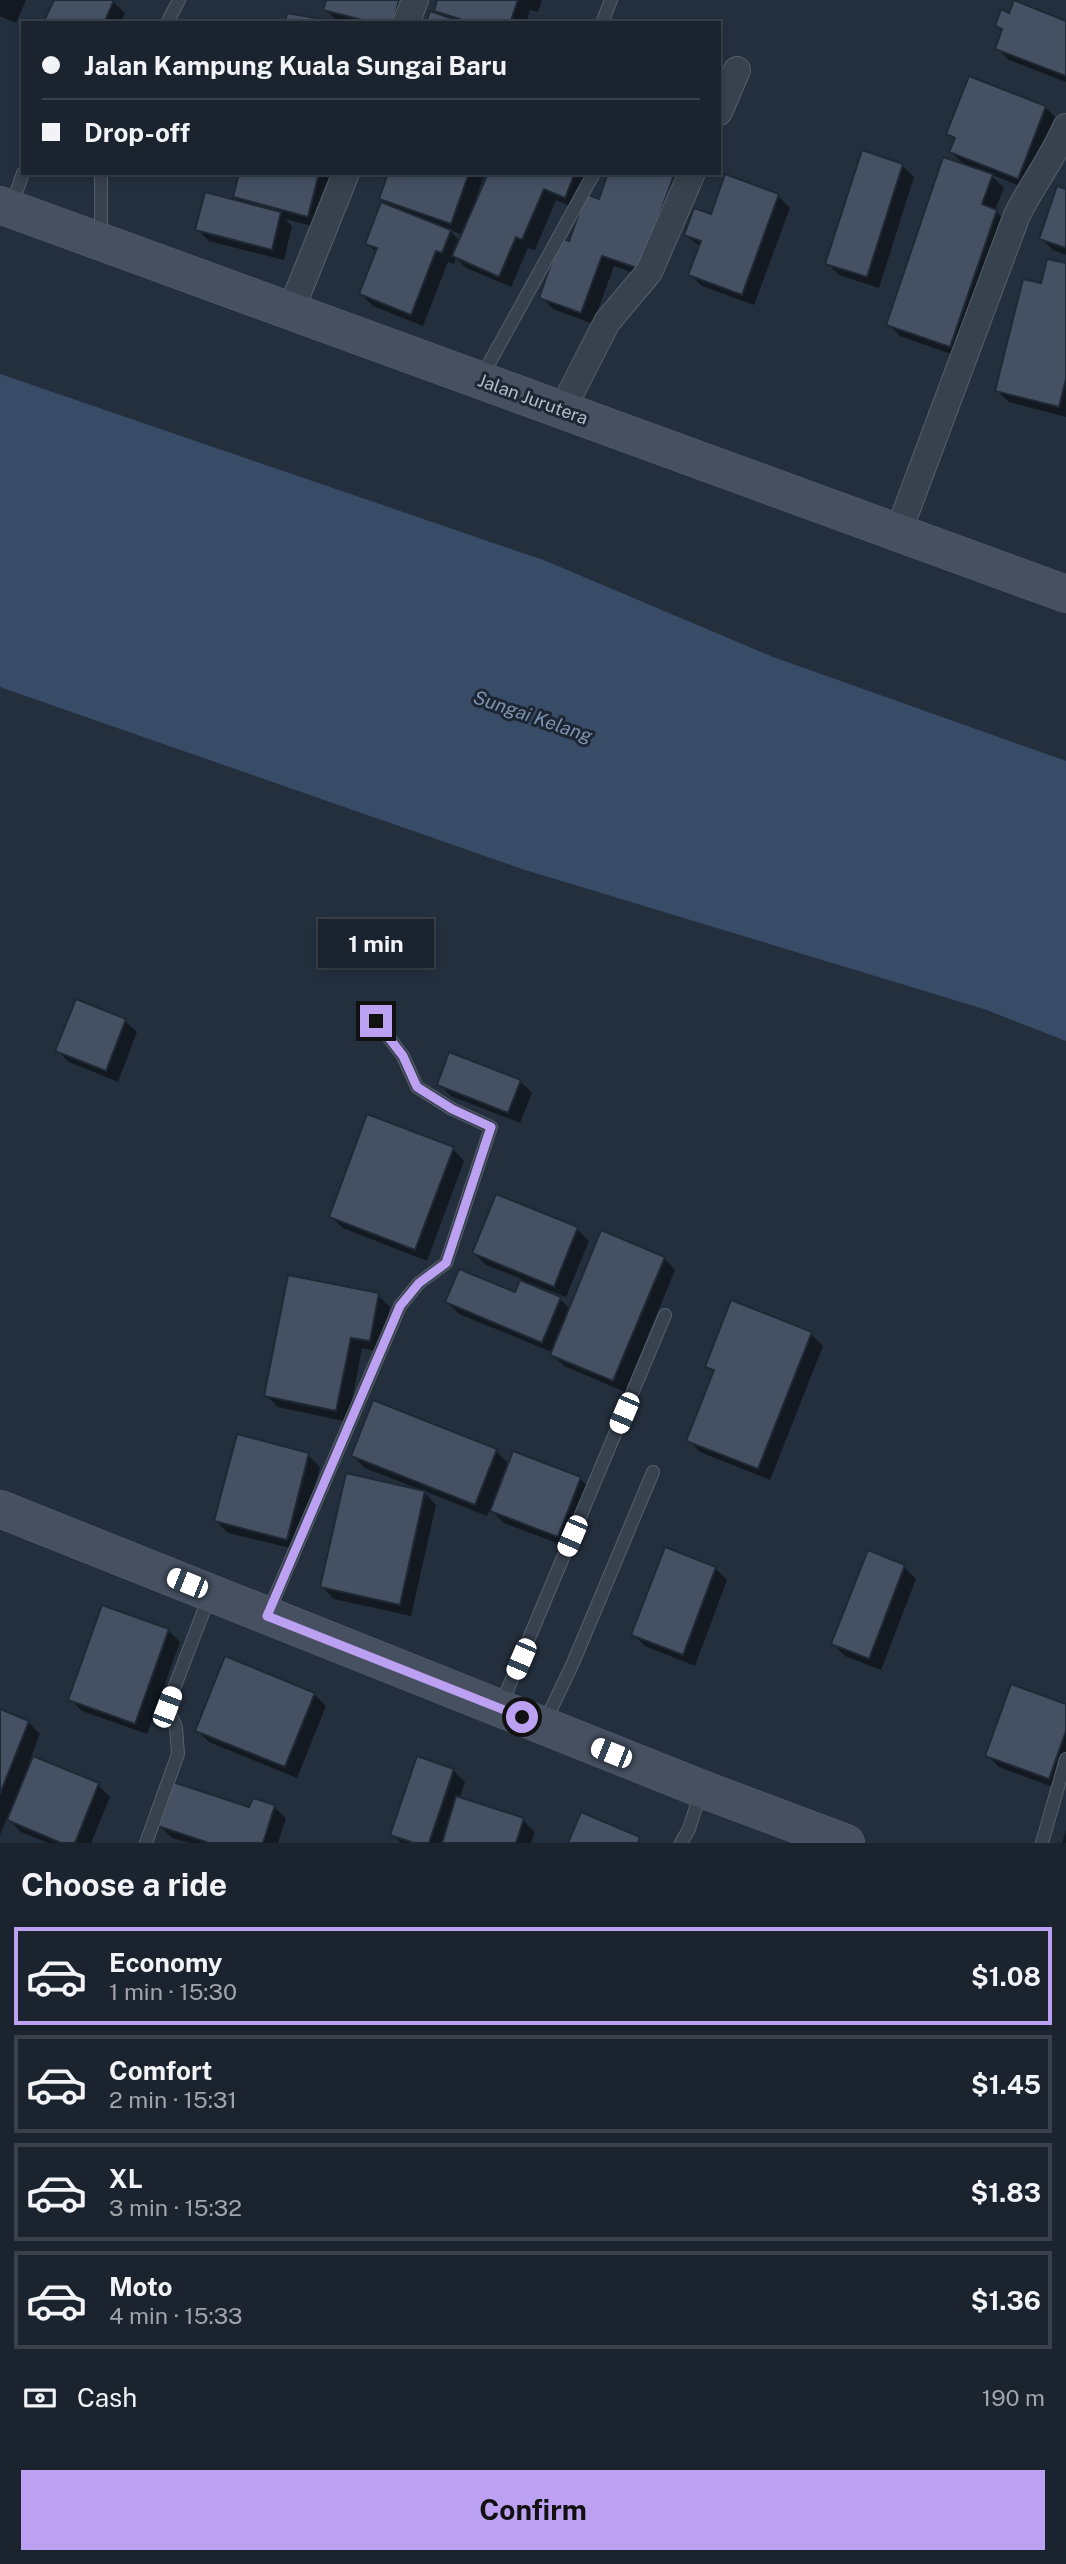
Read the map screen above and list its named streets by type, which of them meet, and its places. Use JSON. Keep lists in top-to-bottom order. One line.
{"streets":{"street":["Jalan Jurutera"]},"water":["Sungai Kelang"],"page":{"banner":["Jalan Kampung Kuala Sungai Baru","Drop-off"],"bubble":"1 min","heading":"Choose a ride","list":[{"name":"Economy","note":"1 min · 15:30","value":"$1.08"},{"name":"Comfort","note":"2 min · 15:31","value":"$1.45"},{"name":"XL","note":"3 min · 15:32","value":"$1.83"},{"name":"Moto","note":"4 min · 15:33","value":"$1.36"}],"pay":["Cash","190 m"],"buttons":"Confirm"}}
